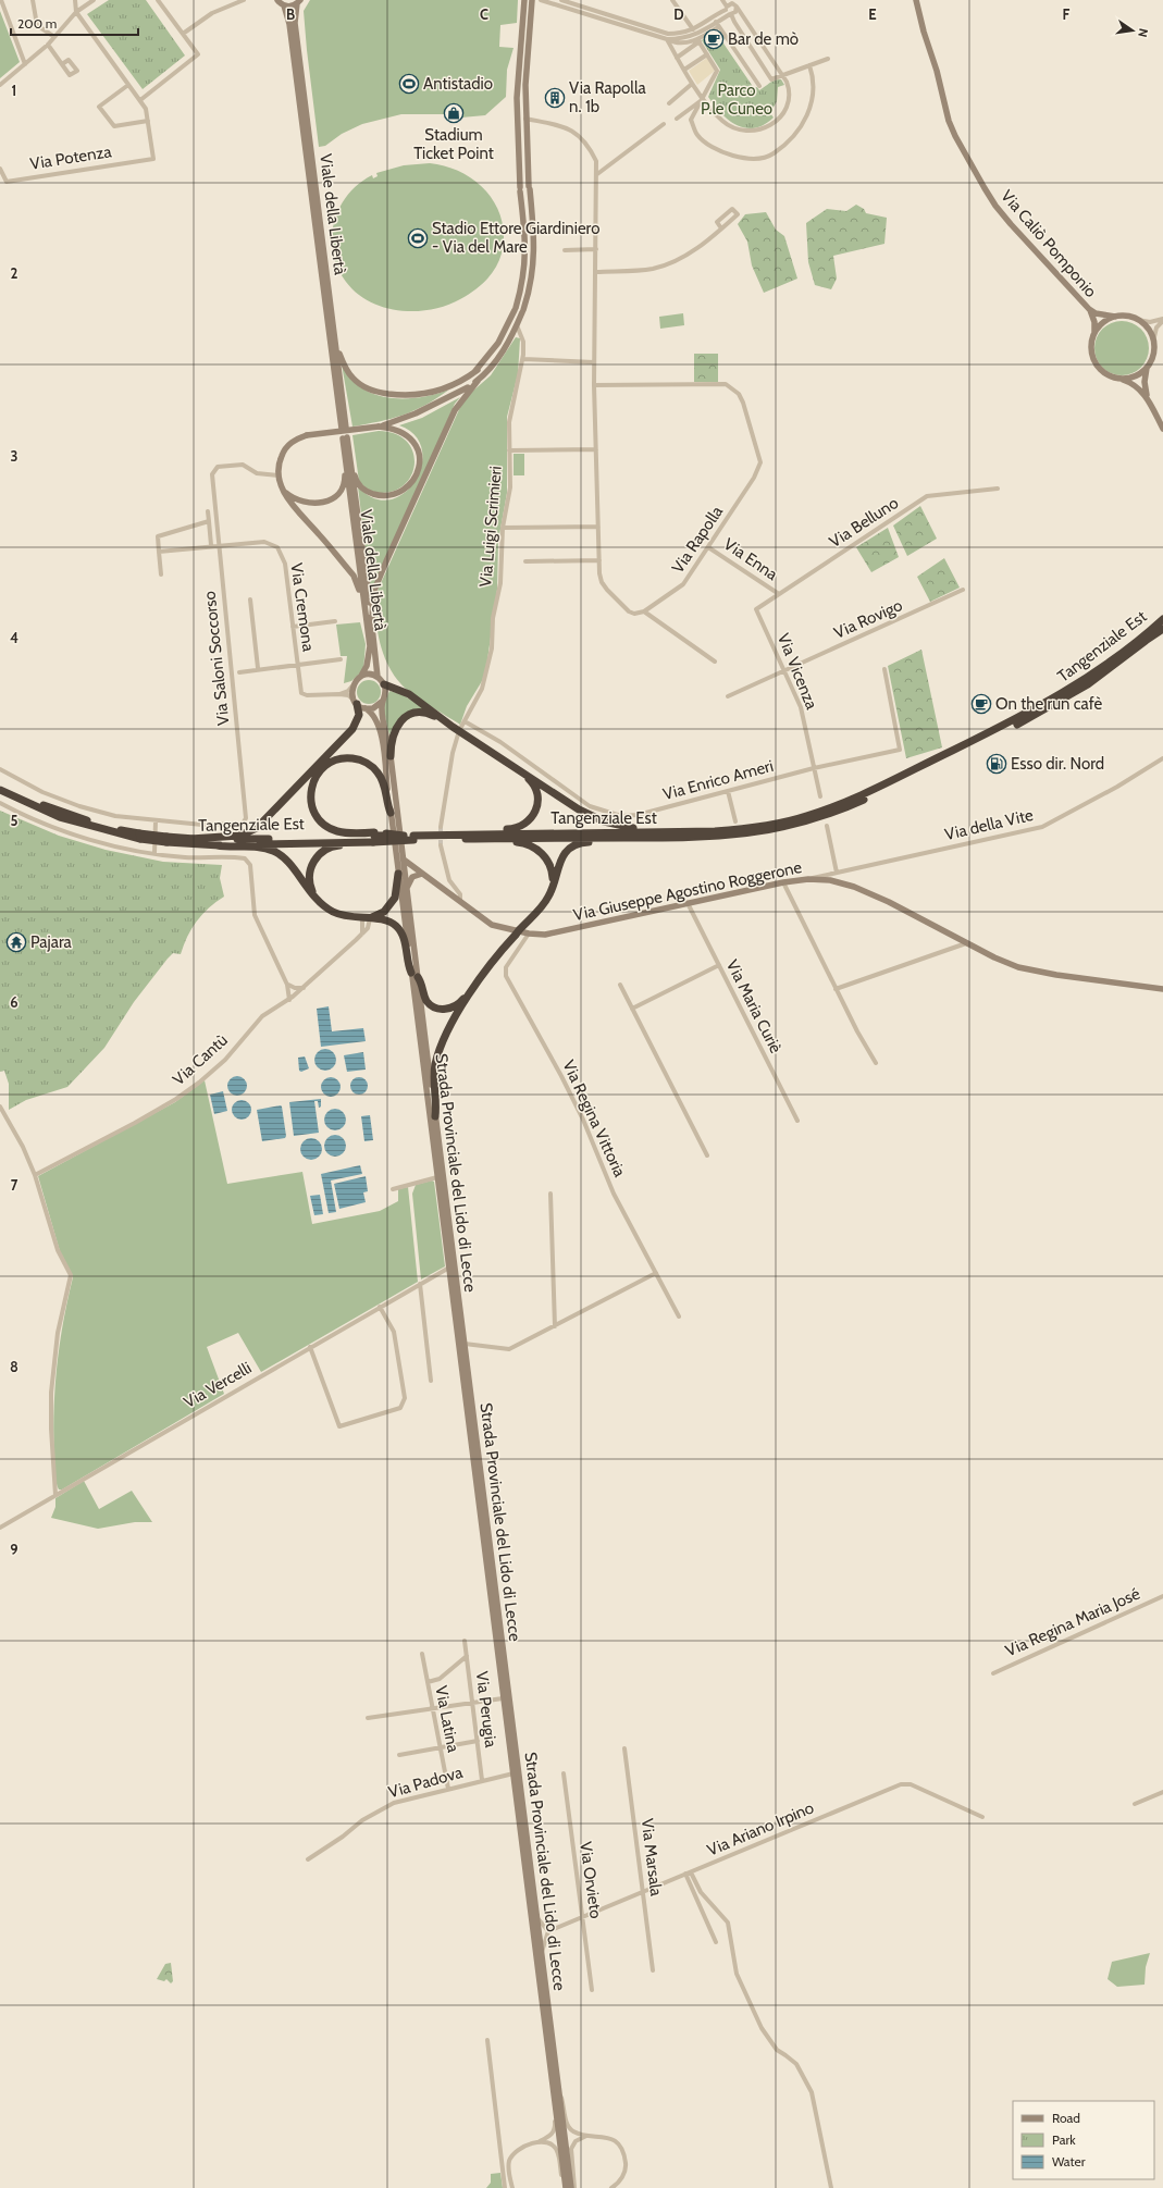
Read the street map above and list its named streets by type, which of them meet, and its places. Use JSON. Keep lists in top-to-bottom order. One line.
{"streets":{"highway":["Tangenziale Est"],"main road":["Viale della Libertà","Via Caliò Pomponio","Via Giuseppe Agostino Roggerone","Strada Provinciale del Lido di Lecce"],"street":["Via Potenza","Via Belluno","Via Luigi Scrimieri","Via Rapolla","Via Enna","Via Cremona","Via Rovigo","Via Saloni Soccorso","Via Vicenza","Via Enrico Ameri","Via della Vite","Via Maria Curiè","Via Cantù","Via Regina Vittoria","Via Vercelli","Via Regina Maria José","Via Perugia","Via Latina","Via Padova","Via Ariano Irpino","Via Marsala","Via Orvieto"]},"crossings":[["Viale della Libertà","Via Cremona"],["Via Belluno","Via Enna"],["Via Belluno","Via Vicenza"],["Via Luigi Scrimieri","Via Enrico Ameri"],["Via Rapolla","Via Enna"],["Via Cremona","Via Saloni Soccorso"],["Via Rovigo","Via Vicenza"],["Via Vicenza","Via Enrico Ameri"],["Via della Vite","Via Giuseppe Agostino Roggerone"],["Via Giuseppe Agostino Roggerone","Via Maria Curiè"],["Via Giuseppe Agostino Roggerone","Via Regina Vittoria"],["Via Giuseppe Agostino Roggerone","Strada Provinciale del Lido di Lecce"],["Strada Provinciale del Lido di Lecce","Via Vercelli"],["Strada Provinciale del Lido di Lecce","Via Padova"],["Via Perugia","Via Padova"],["Via Latina","Via Padova"],["Via Ariano Irpino","Via Marsala"],["Via Ariano Irpino","Via Orvieto"]],"parks":["Parco P.le Cuneo"],"places":{"cafe":["Bar de mò","On the run cafè"],"sports":["Antistadio","Stadio Ettore Giardiniero - Via del Mare"],"building":["Via Rapolla n. 1b"],"shop":["Stadium Ticket Point"],"fuel station":["Esso dir. Nord"],"temple":["Pajara"]},"legend":["Road","Park","Water"],"scale_bar":"200 m","north":"right","grid":{"columns":["B","C","D","E","F"],"rows":["1","2","3","4","5","6","7","8","9"]}}
